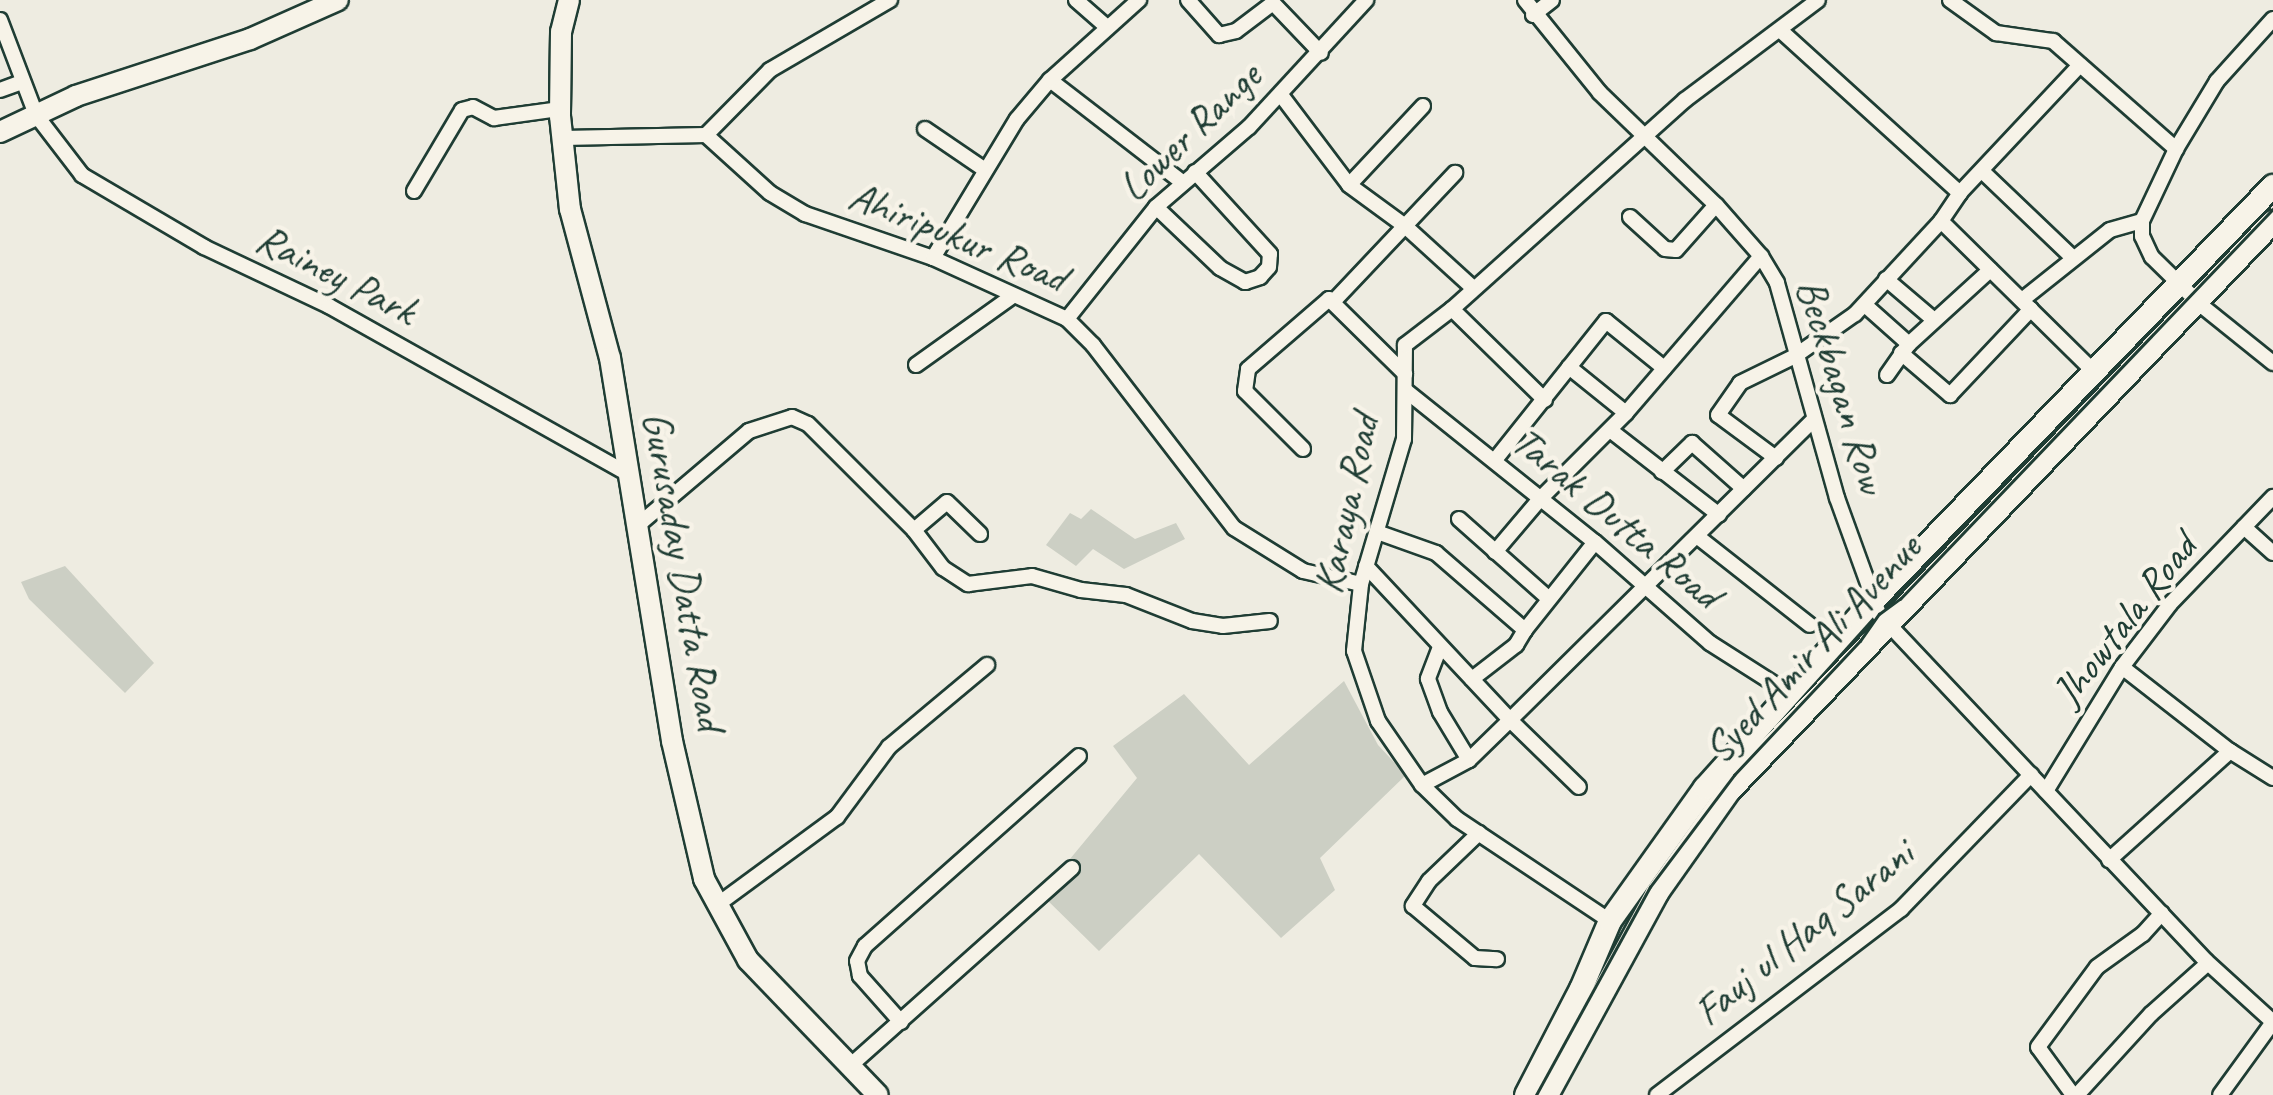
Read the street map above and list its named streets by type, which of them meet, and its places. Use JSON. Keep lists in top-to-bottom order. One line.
{"streets":{"main road":["Syed Amir Ali Avenue"],"street":["Lower Range","Ahiripukur Road","Rainey Park","Beckbagan Row","Karaya Road","Tarak Dutta Road","Gurusaday Datta Road","Jhowtala Road","Fauj ul Haq Sarani"]},"crossings":[["Lower Range","Ahiripukur Road"],["Ahiripukur Road","Karaya Road"],["Rainey Park","Gurusaday Datta Road"],["Beckbagan Row","Karaya Road"],["Beckbagan Row","Jhowtala Road"],["Beckbagan Row","Syed Amir Ali Avenue"],["Beckbagan Row","Fauj ul Haq Sarani"],["Karaya Road","Tarak Dutta Road"],["Karaya Road","Syed Amir Ali Avenue"],["Tarak Dutta Road","Syed Amir Ali Avenue"]]}
